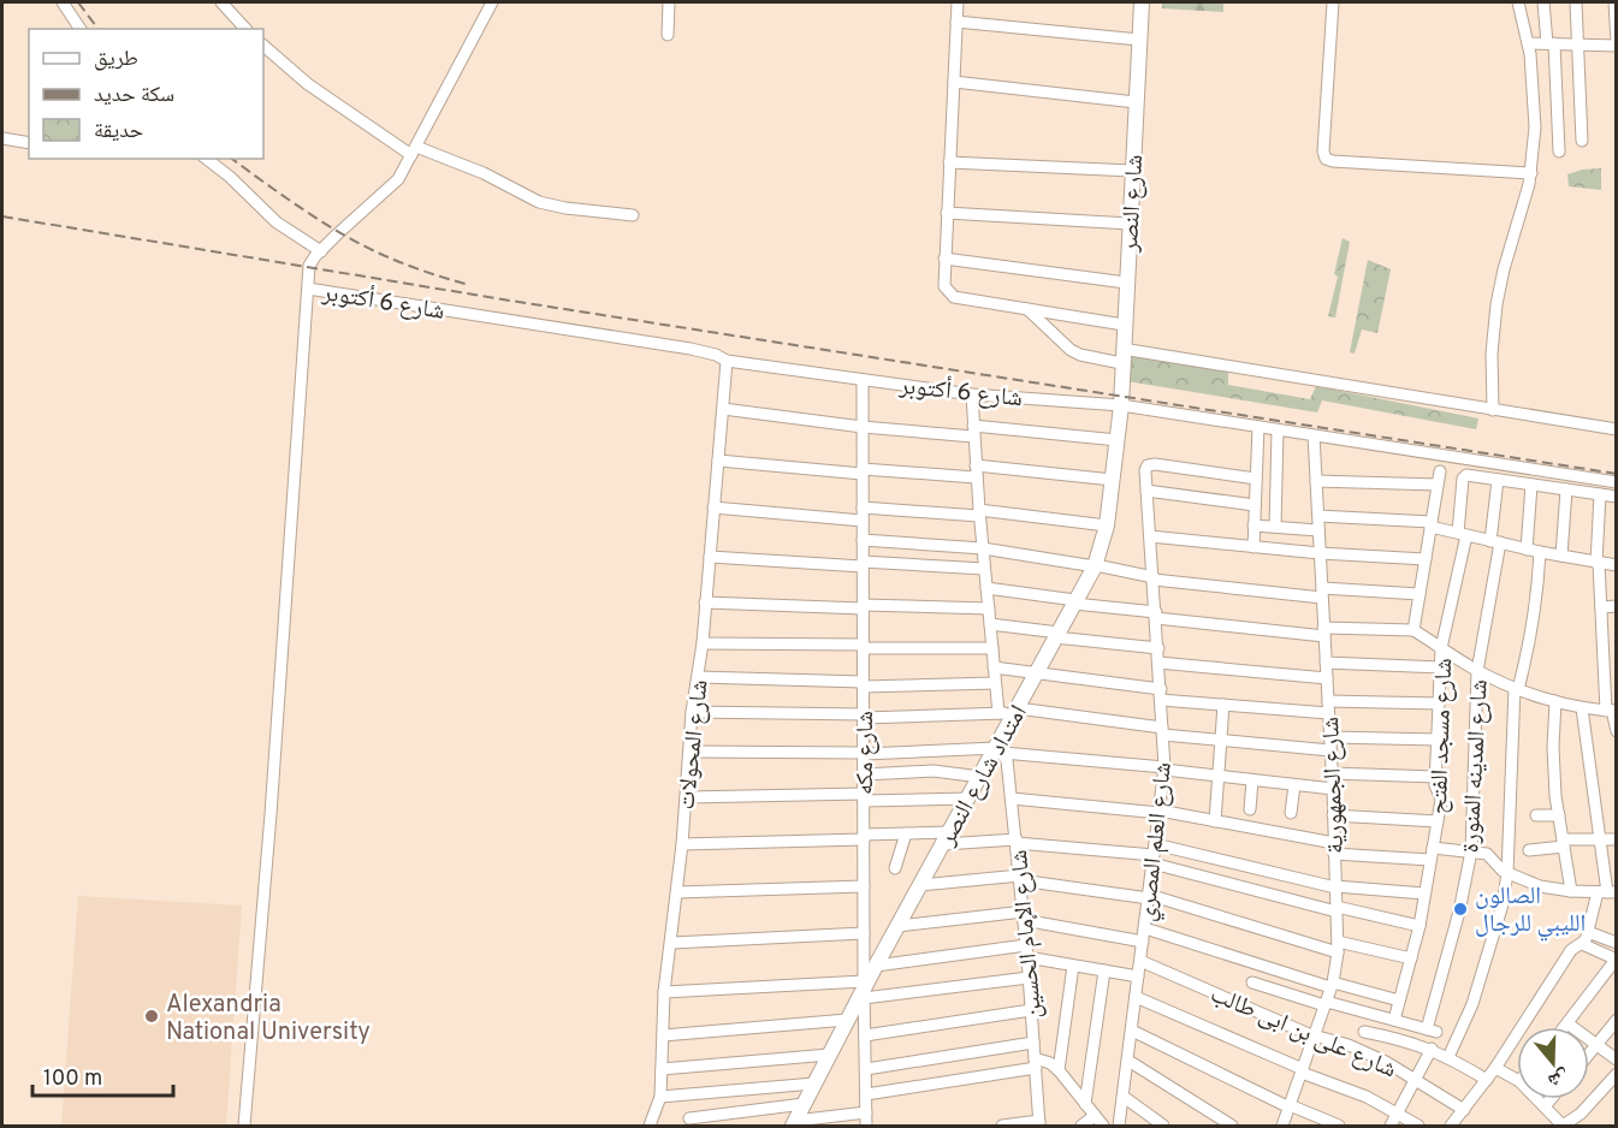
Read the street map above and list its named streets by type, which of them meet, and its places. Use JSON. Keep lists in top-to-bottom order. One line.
{"streets":{"street":["شارع النصر","شارع 6 أكتوبر","شارع مسجد الفتح","شارع المحولات","شارع مكه","شارع المدينه المنورة","امتداد شارع النصر","شارع الجمهورية","شارع العلم المصري","شارع الإمام الحسين","شارع على بن ابى طالب"]},"crossings":[["شارع النصر","شارع 6 أكتوبر"],["شارع النصر","امتداد شارع النصر"],["شارع 6 أكتوبر","شارع المحولات"],["شارع 6 أكتوبر","شارع مكه"],["شارع 6 أكتوبر","امتداد شارع النصر"],["شارع 6 أكتوبر","شارع الجمهورية"],["شارع مسجد الفتح","شارع المدينه المنورة"],["شارع مكه","امتداد شارع النصر"],["امتداد شارع النصر","شارع الإمام الحسين"],["شارع الجمهورية","شارع على بن ابى طالب"],["شارع العلم المصري","شارع على بن ابى طالب"]],"places":["الصالون الليبي للرجال","Alexandria National University"],"legend":["طريق","سكة حديد","حديقة"],"scale_bar":"100 m","north":"bottom"}
